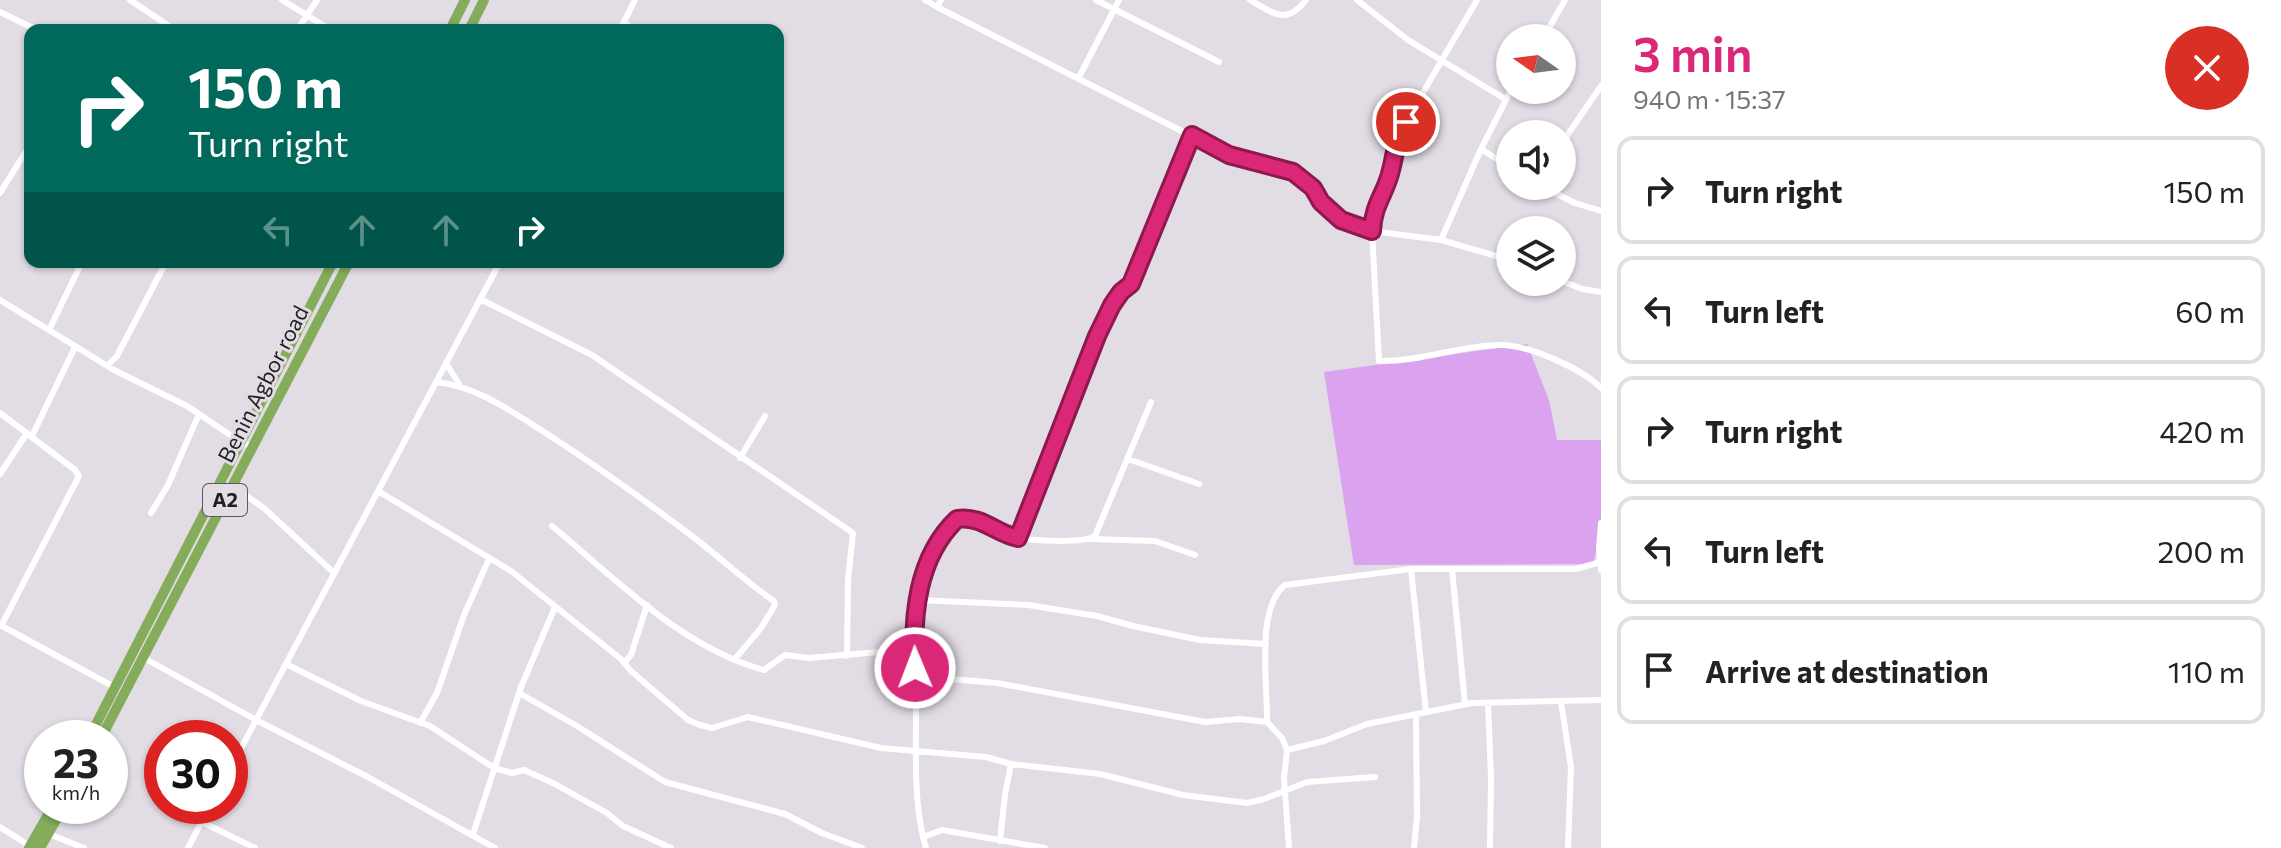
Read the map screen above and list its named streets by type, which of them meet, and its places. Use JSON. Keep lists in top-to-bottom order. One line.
{"streets":{"highway":["Benin Agbor road","A2"]},"north":"left","page":{"heading":["3 min","940 m · 15:37"],"turn":["150 m","Turn right"],"list":[{"name":"Turn right","value":"150 m"},{"name":"Turn left","value":"60 m"},{"name":"Turn right","value":"420 m"},{"name":"Turn left","value":"200 m"},{"name":"Arrive at destination","value":"110 m"}],"speed":"23 km/h","limit":"30"}}
